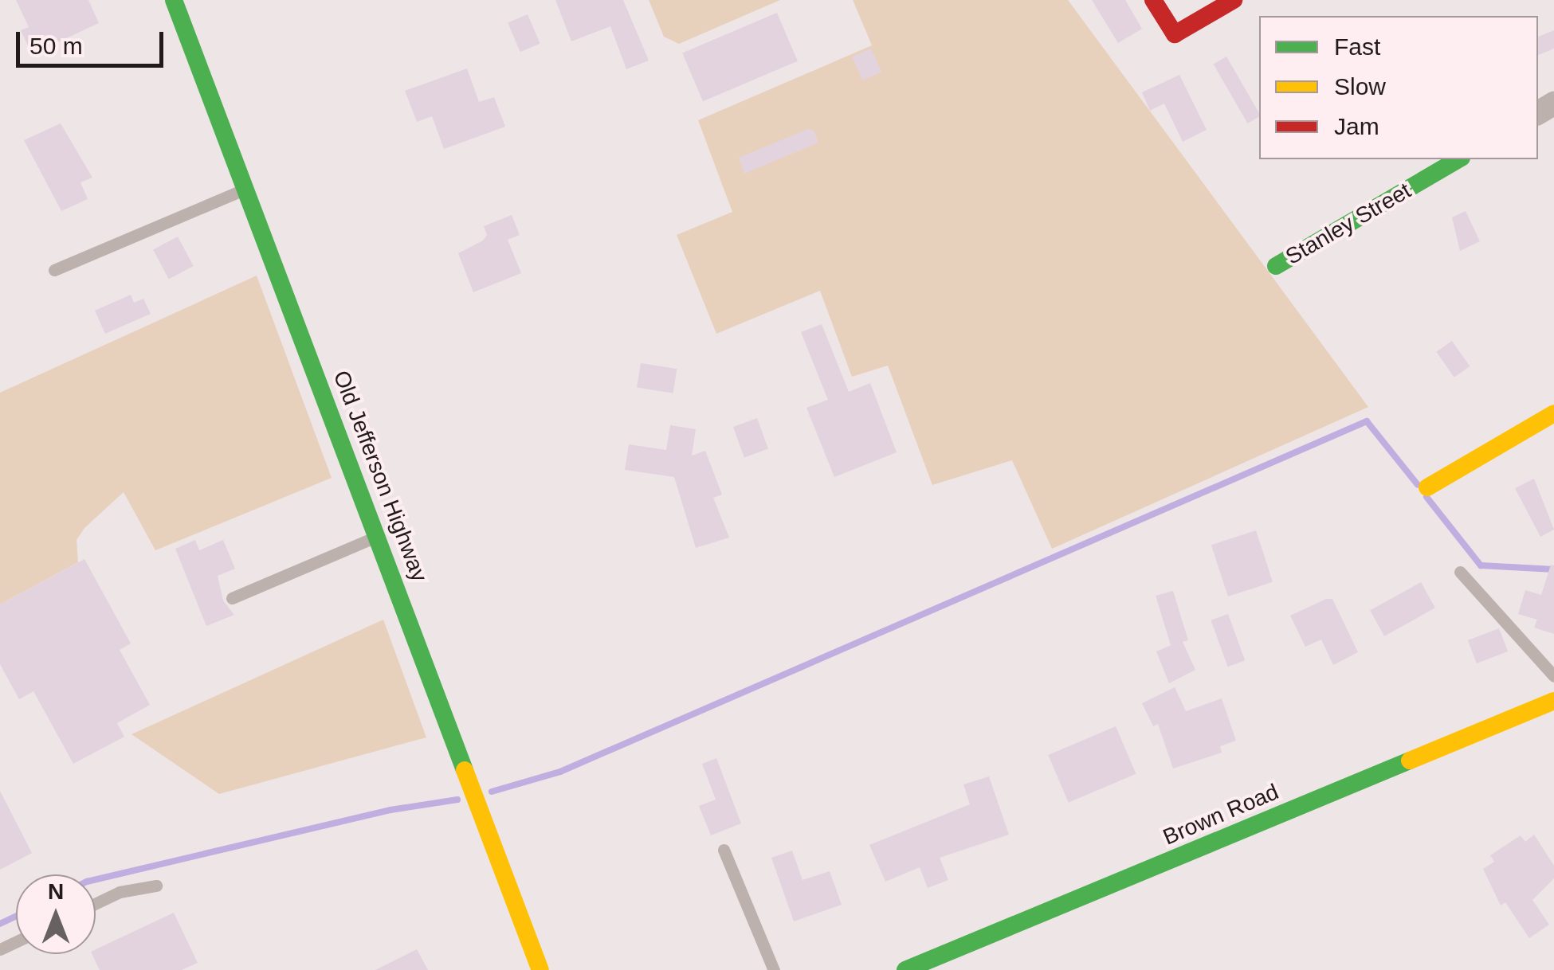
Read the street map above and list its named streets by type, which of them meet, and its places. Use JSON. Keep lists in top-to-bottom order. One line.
{"streets":{"street":["Stanley Street","Old Jefferson Highway","Brown Road"]},"legend":["Fast","Slow","Jam"],"scale_bar":"50 m","north":"top"}
